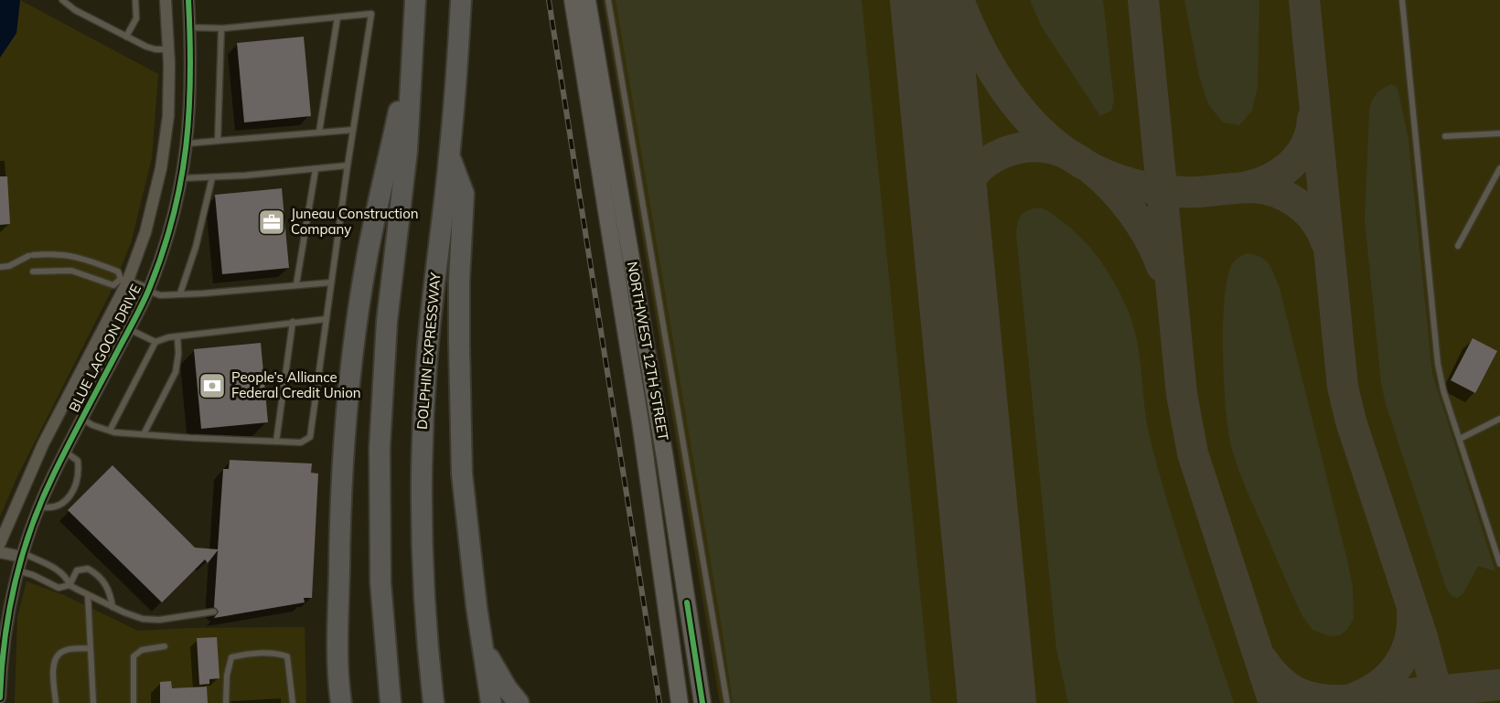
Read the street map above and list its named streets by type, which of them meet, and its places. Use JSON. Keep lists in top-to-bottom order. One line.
{"streets":{"highway":["DOLPHIN EXPRESSWAY"],"main road":["NORTHWEST 12TH STREET"],"street":["BLUE LAGOON DRIVE"]},"places":{"office":["Juneau Construction Company"],"bank":["People’s Alliance Federal Credit Union"]}}
